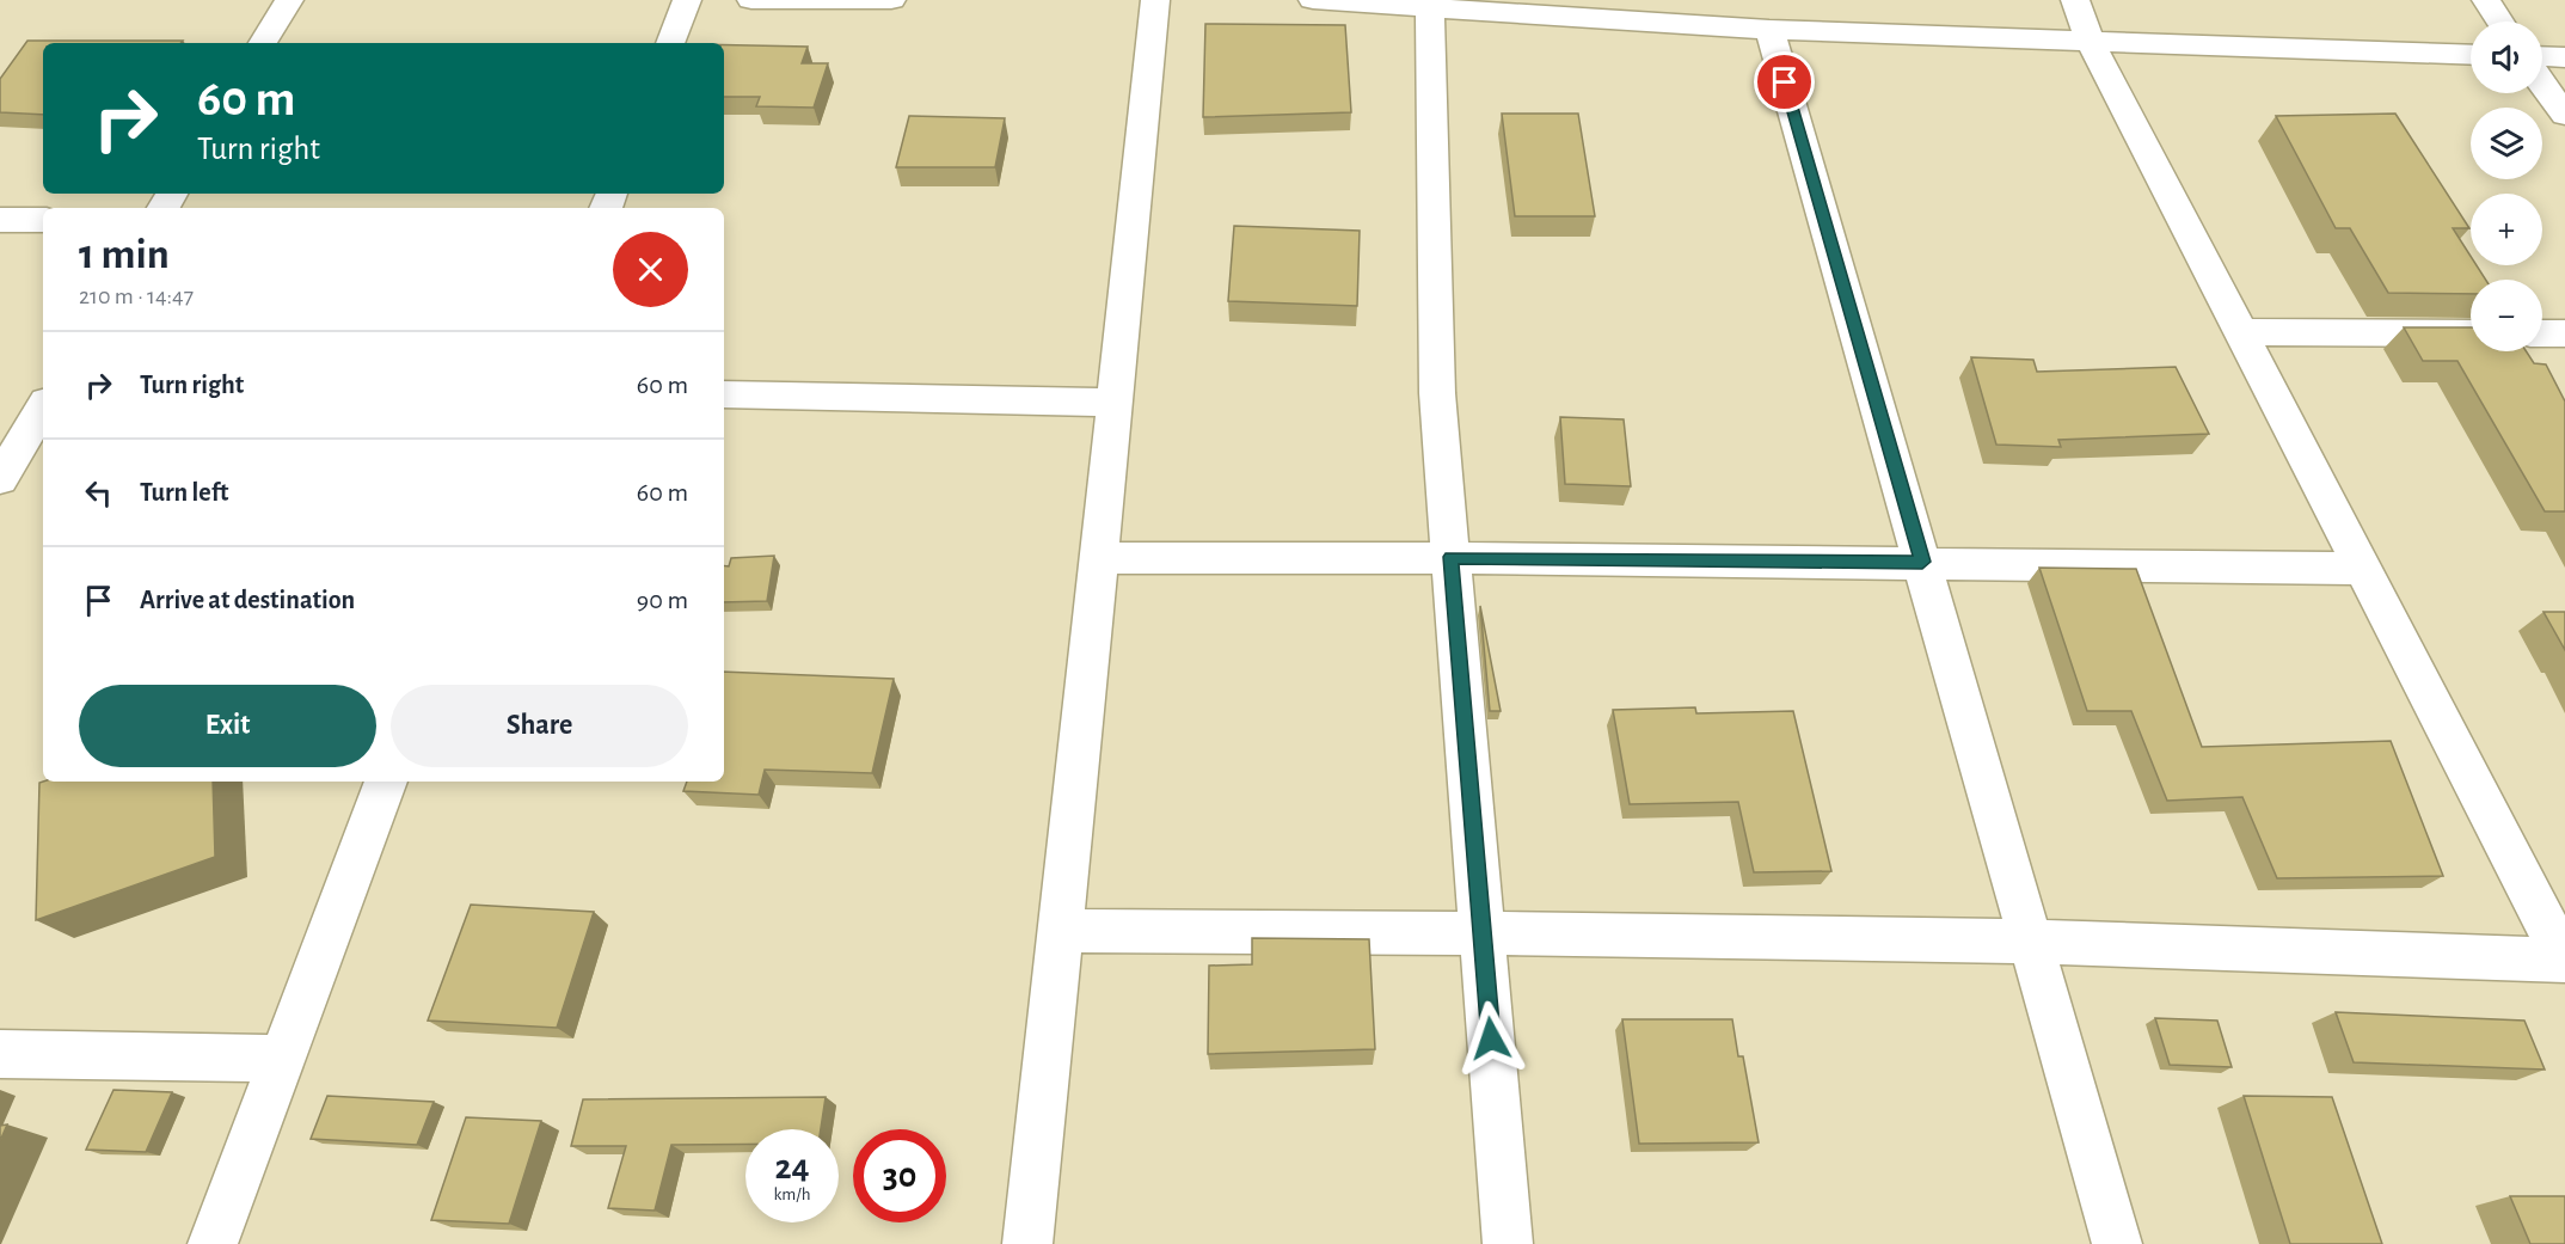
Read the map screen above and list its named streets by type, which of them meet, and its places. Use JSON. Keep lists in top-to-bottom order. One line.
{"page":{"map_buttons":["+","−"],"turn":["60 m","Turn right"],"heading":["1 min","210 m · 14:47"],"list":[{"name":"Turn right","value":"60 m"},{"name":"Turn left","value":"60 m"},{"name":"Arrive at destination","value":"90 m"}],"buttons":["Exit","Share"],"speed":"24 km/h","limit":"30"}}
